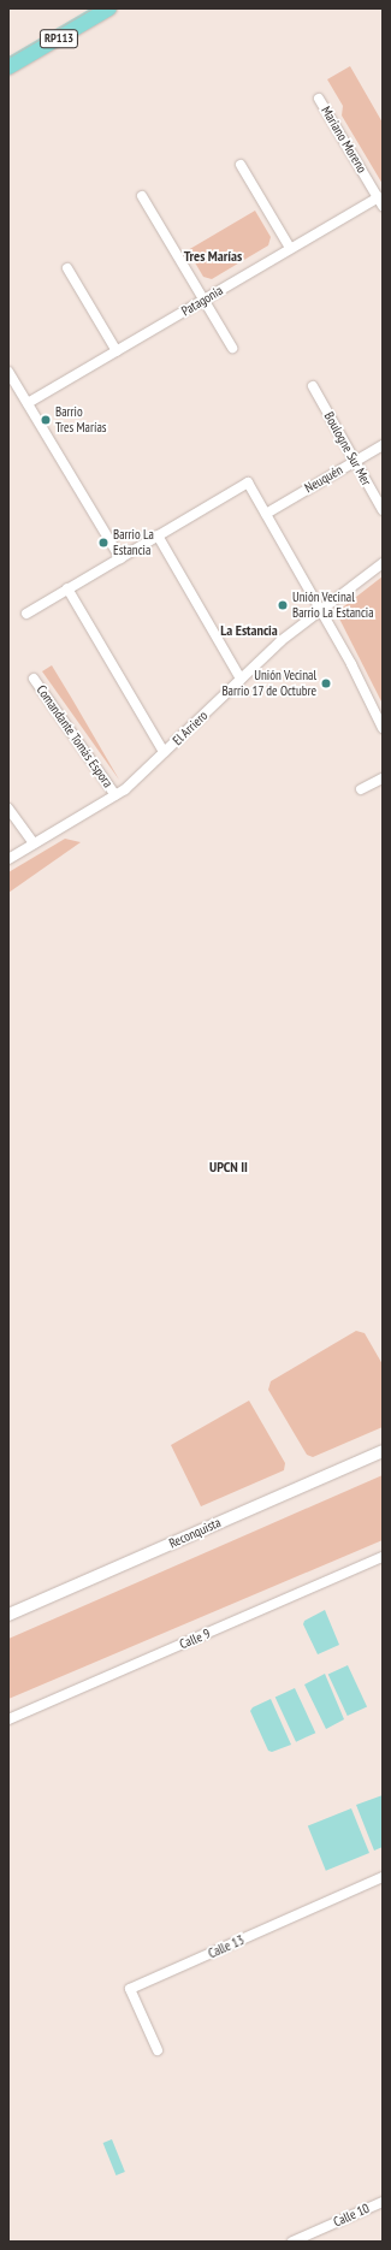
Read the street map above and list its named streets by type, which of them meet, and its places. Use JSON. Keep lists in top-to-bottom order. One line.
{"streets":{"main road":["RP113"],"street":["Mariano Moreno","Patagonia","Boulogne Sur Mer","Neuquén","El Arriero","Comandante Tomás Espora","Reconquista","Calle 9","Calle 13","Calle 10"]},"crossings":[["Mariano Moreno","Patagonia"],["Boulogne Sur Mer","Neuquén"],["El Arriero","Comandante Tomás Espora"]],"districts":["Tres Marías","La Estancia","UPCN II"],"places":["Barrio Tres Marías","Barrio La Estancia","Unión Vecinal Barrio La Estancia","Unión Vecinal Barrio 17 de Octubre"]}
